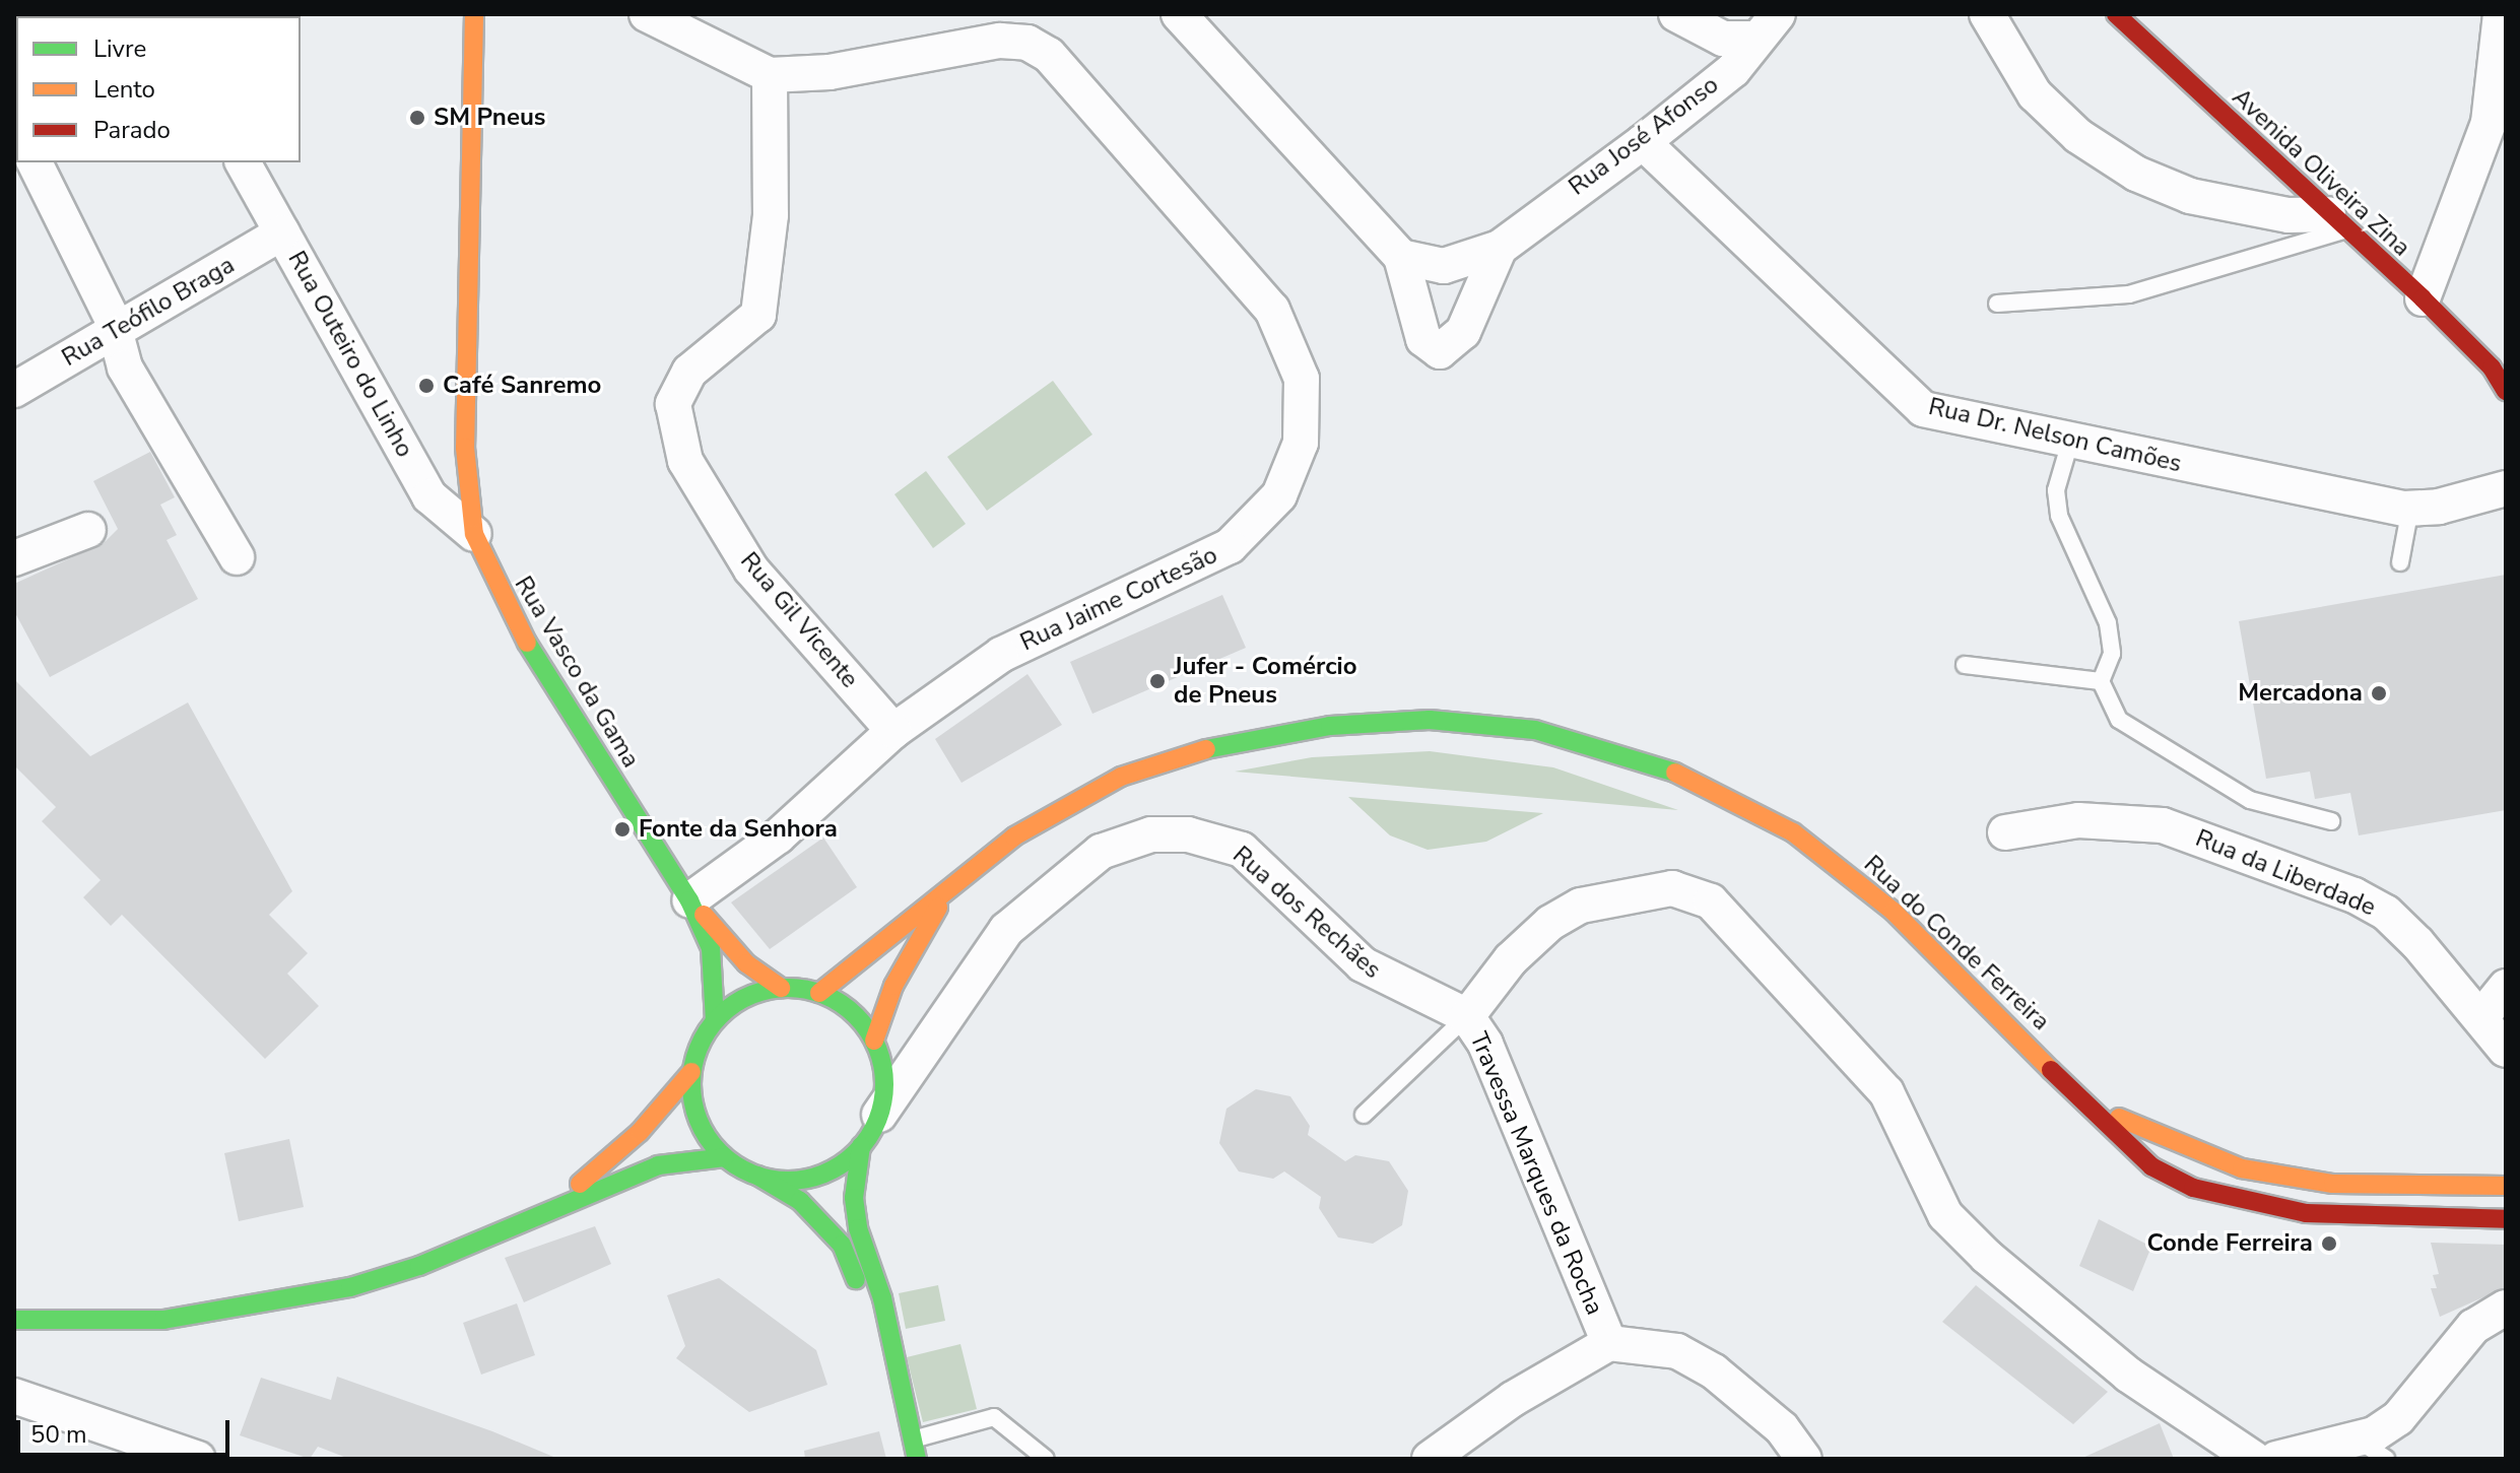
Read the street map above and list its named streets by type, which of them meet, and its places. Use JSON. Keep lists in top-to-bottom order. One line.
{"streets":{"main road":["Avenida Oliveira Zina","Rua Vasco da Gama","Rua do Conde Ferreira"],"street":["Rua José Afonso","Rua Teófilo Braga","Rua Outeiro do Linho","Rua Dr. Nelson Camões","Rua Jaime Cortesão","Rua Gil Vicente","Rua da Liberdade","Rua dos Rechães","Travessa Marques da Rocha"]},"crossings":[["Rua José Afonso","Rua Dr. Nelson Camões"],["Rua Teófilo Braga","Rua Outeiro do Linho"],["Rua Outeiro do Linho","Rua Vasco da Gama"],["Rua Jaime Cortesão","Rua Gil Vicente"],["Rua Jaime Cortesão","Rua Vasco da Gama"],["Rua Vasco da Gama","Rua dos Rechães"],["Rua Vasco da Gama","Rua do Conde Ferreira"],["Rua dos Rechães","Rua do Conde Ferreira"],["Rua dos Rechães","Travessa Marques da Rocha"]],"places":["SM Pneus","Café Sanremo","Jufer - Comércio de Pneus","Mercadona","Fonte da Senhora","Conde Ferreira"],"legend":["Livre","Lento","Parado"],"scale_bar":"50 m"}
